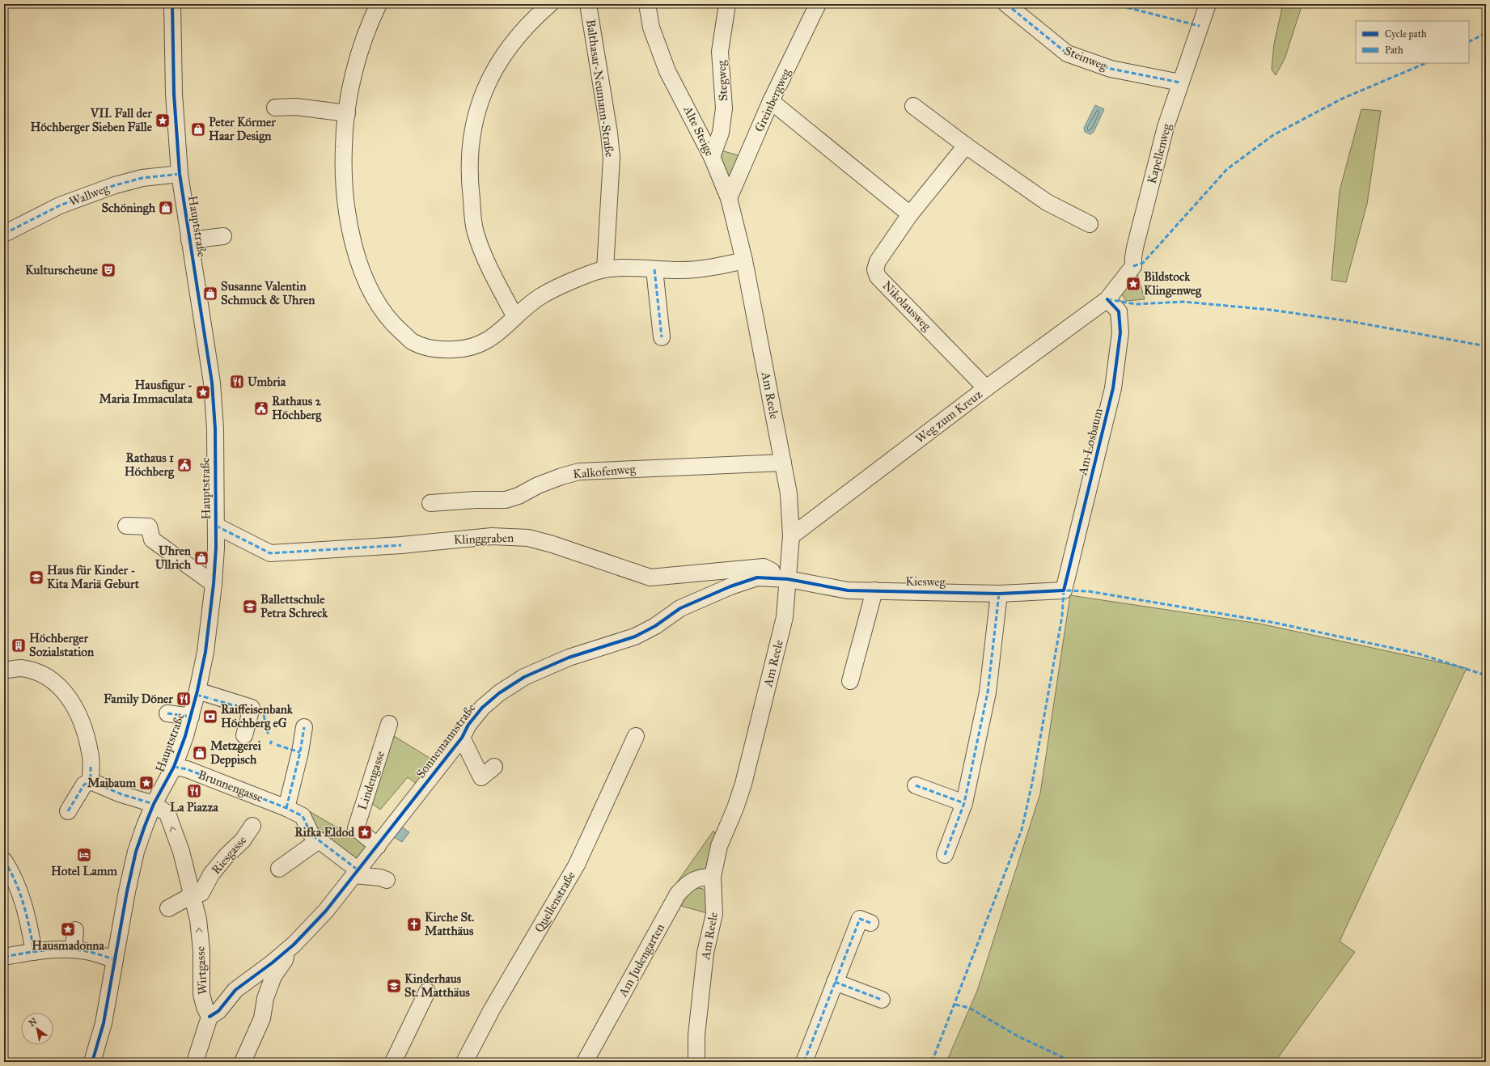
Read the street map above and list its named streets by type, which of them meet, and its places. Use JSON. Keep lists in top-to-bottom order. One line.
{"streets":{"street":["Steinweg","Stegweg","Balthasar-Neumann-Straße","Greinbergweg","Alte Steige","Kapellenweg","Wallweg","Hauptstraße","Nikolausweg","Am Reele","Weg zum Kreuz","Am Losbaum","Kalkofenweg","Klinggraben","Kiesweg","Sonnemannstraße","Lindengasse","Brunnengasse","Riesgasse","Quellenstraße","Am Judengarten","Wirtgasse"]},"crossings":[["Steinweg","Kapellenweg"],["Stegweg","Alte Steige"],["Greinbergweg","Alte Steige"],["Alte Steige","Am Reele"],["Kapellenweg","Weg zum Kreuz"],["Kapellenweg","Am Losbaum"],["Wallweg","Hauptstraße"],["Hauptstraße","Klinggraben"],["Hauptstraße","Brunnengasse"],["Hauptstraße","Wirtgasse"],["Nikolausweg","Weg zum Kreuz"],["Am Reele","Weg zum Kreuz"],["Am Reele","Kalkofenweg"],["Am Reele","Klinggraben"],["Am Reele","Kiesweg"],["Am Reele","Sonnemannstraße"],["Am Reele","Am Judengarten"],["Weg zum Kreuz","Am Losbaum"],["Am Losbaum","Kiesweg"],["Klinggraben","Kiesweg"],["Klinggraben","Sonnemannstraße"],["Kiesweg","Sonnemannstraße"],["Sonnemannstraße","Lindengasse"],["Sonnemannstraße","Brunnengasse"],["Sonnemannstraße","Wirtgasse"],["Riesgasse","Wirtgasse"]],"one_way":["Wirtgasse"],"places":{"place":["VII. Fall der Höchberger Sieben Fälle","Bildstock Klingenweg","Hausfigur - Maria Immaculata","Maibaum","Rifka Eldod","Hausmadonna"],"shop":["Peter Körmer Haar Design","Schöningh","Susanne Valentin Schmuck & Uhren","Uhren Ullrich","Metzgerei Deppisch"],"theatre":["Kulturscheune"],"restaurant":["Umbria","Family Döner","La Piazza"],"public building":["Rathaus 2 Höchberg","Rathaus 1 Höchberg"],"school or university":["Haus für Kinder - Kita Mariä Geburt","Ballettschule Petra Schreck","Kinderhaus St. Matthäus"],"building":["Höchberger Sozialstation"],"bank":["Raiffeisenbank Höchberg eG"],"hotel":["Hotel Lamm"],"church":["Kirche St. Matthäus"]},"legend":["Cycle path","Path"],"north":"top left"}
